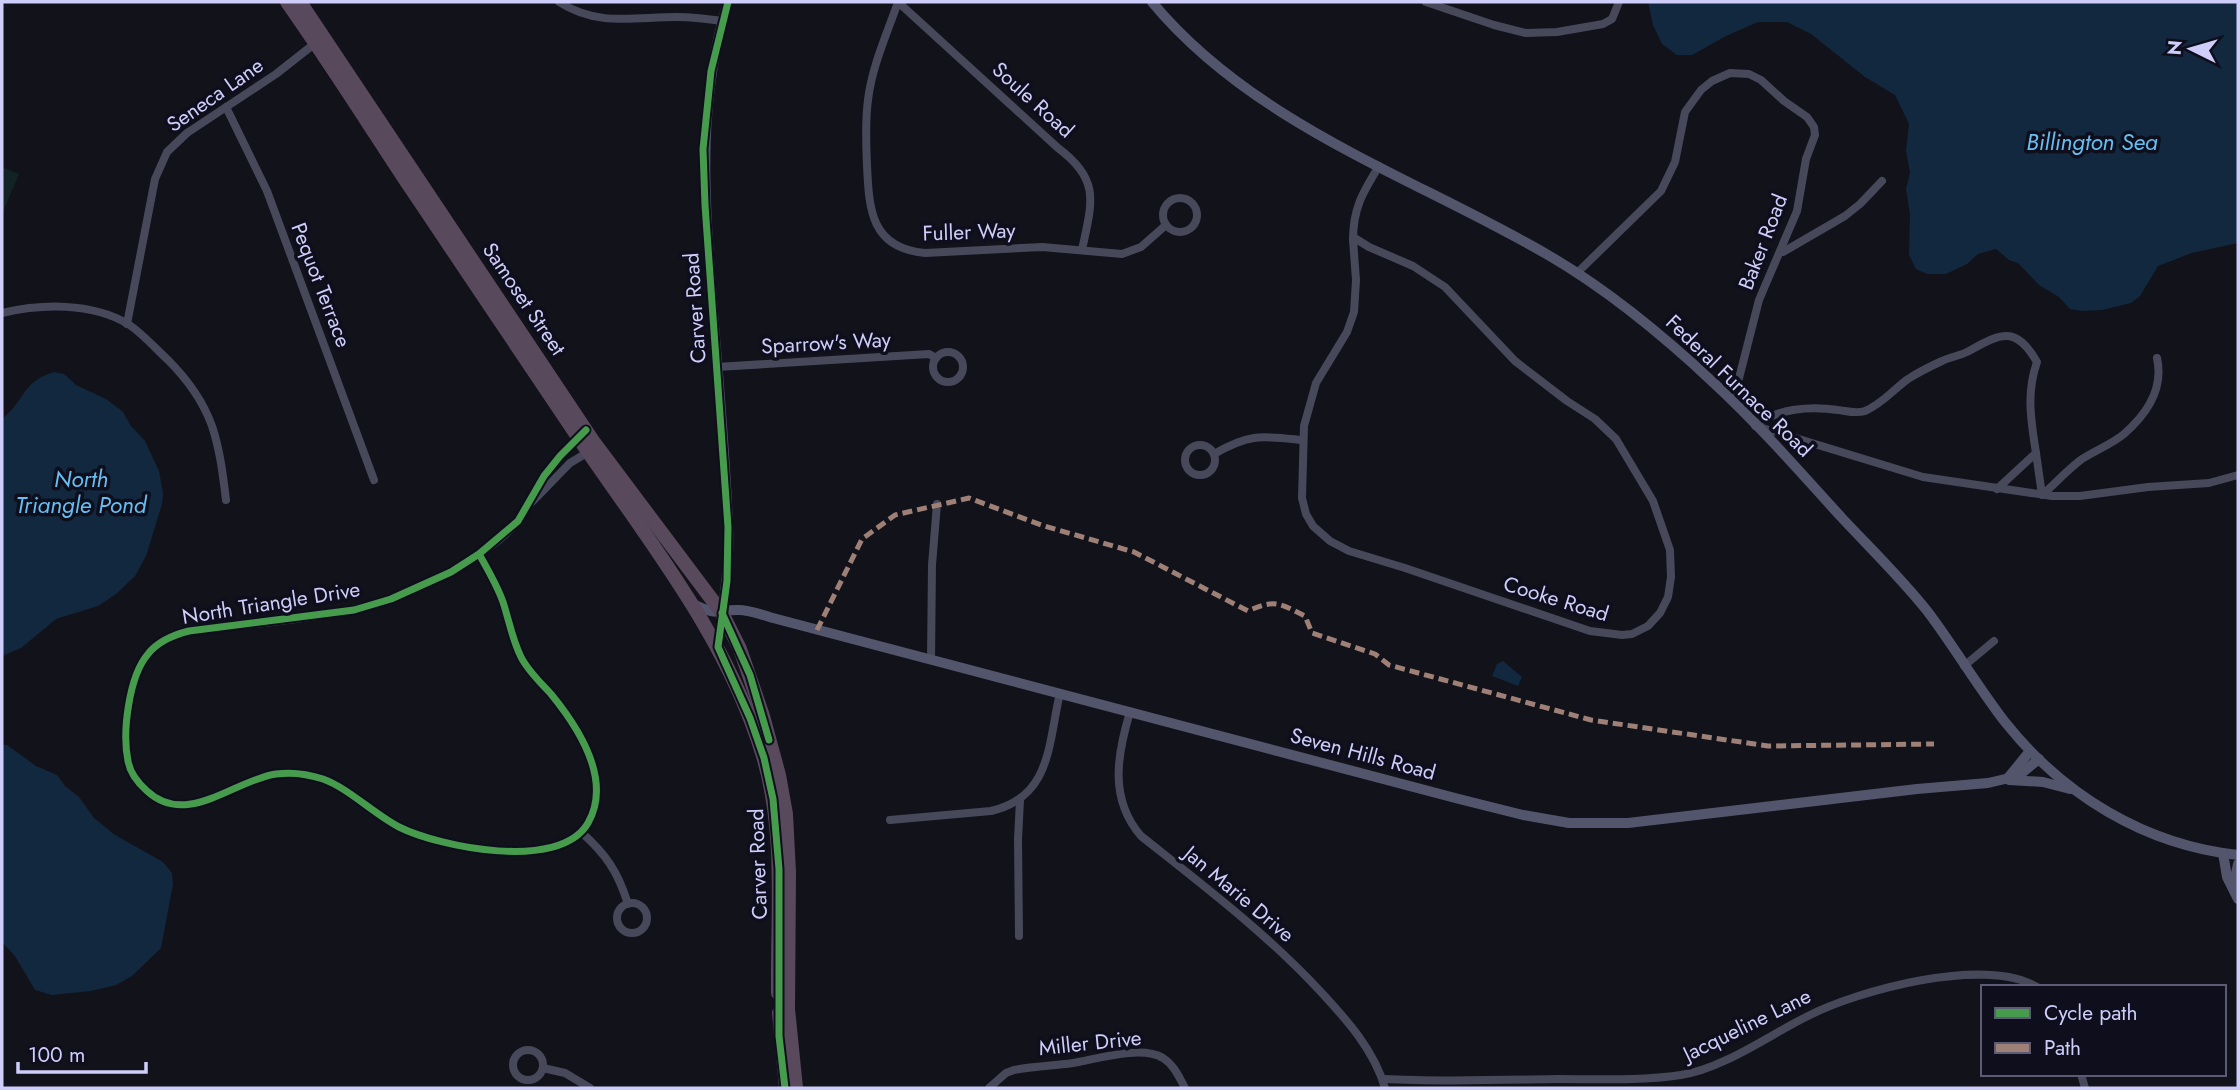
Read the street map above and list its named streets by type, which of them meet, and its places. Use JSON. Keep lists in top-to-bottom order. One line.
{"streets":{"highway":["Samoset Street","Carver Road"],"street":["Seneca Lane","Soule Road","Fuller Way","Baker Road","Pequot Terrace","Sparrow's Way","Federal Furnace Road","Cooke Road","North Triangle Drive","Seven Hills Road","Jan Marie Drive","Jacqueline Lane","Miller Drive"]},"crossings":[["Seneca Lane","Pequot Terrace"],["Seneca Lane","Samoset Street"],["Soule Road","Fuller Way"],["Baker Road","Federal Furnace Road"],["Samoset Street","Carver Road"],["Samoset Street","North Triangle Drive"],["Samoset Street","Seven Hills Road"],["Carver Road","Sparrow's Way"],["Carver Road","Seven Hills Road"],["Federal Furnace Road","Cooke Road"],["Federal Furnace Road","Seven Hills Road"],["Seven Hills Road","Jan Marie Drive"],["Jan Marie Drive","Jacqueline Lane"]],"water":["Billington Sea","North Triangle Pond"],"legend":["Cycle path","Path"],"scale_bar":"100 m","north":"left"}
